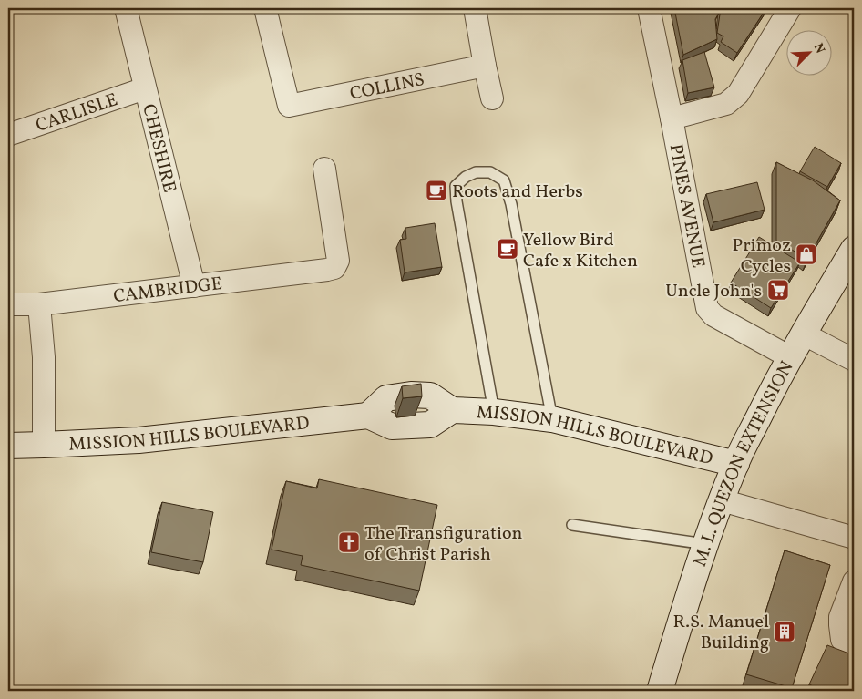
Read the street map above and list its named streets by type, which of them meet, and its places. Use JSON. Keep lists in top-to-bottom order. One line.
{"streets":{"street":["COLLINS","CARLISLE","CHESHIRE","PINES AVENUE","CAMBRIDGE","MISSION HILLS BOULEVARD","M. L. QUEZON EXTENSION"]},"crossings":[["CARLISLE","CHESHIRE"],["CHESHIRE","CAMBRIDGE"],["PINES AVENUE","M. L. QUEZON EXTENSION"],["MISSION HILLS BOULEVARD","M. L. QUEZON EXTENSION"]],"places":{"cafe":["Roots and Herbs","Yellow Bird Cafe x Kitchen"],"shop":["Primoz Cycles"],"supermarket":["Uncle John's"],"church":["The Transfiguration of Christ Parish"],"building":["R.S. Manuel Building"]},"north":"top right"}
